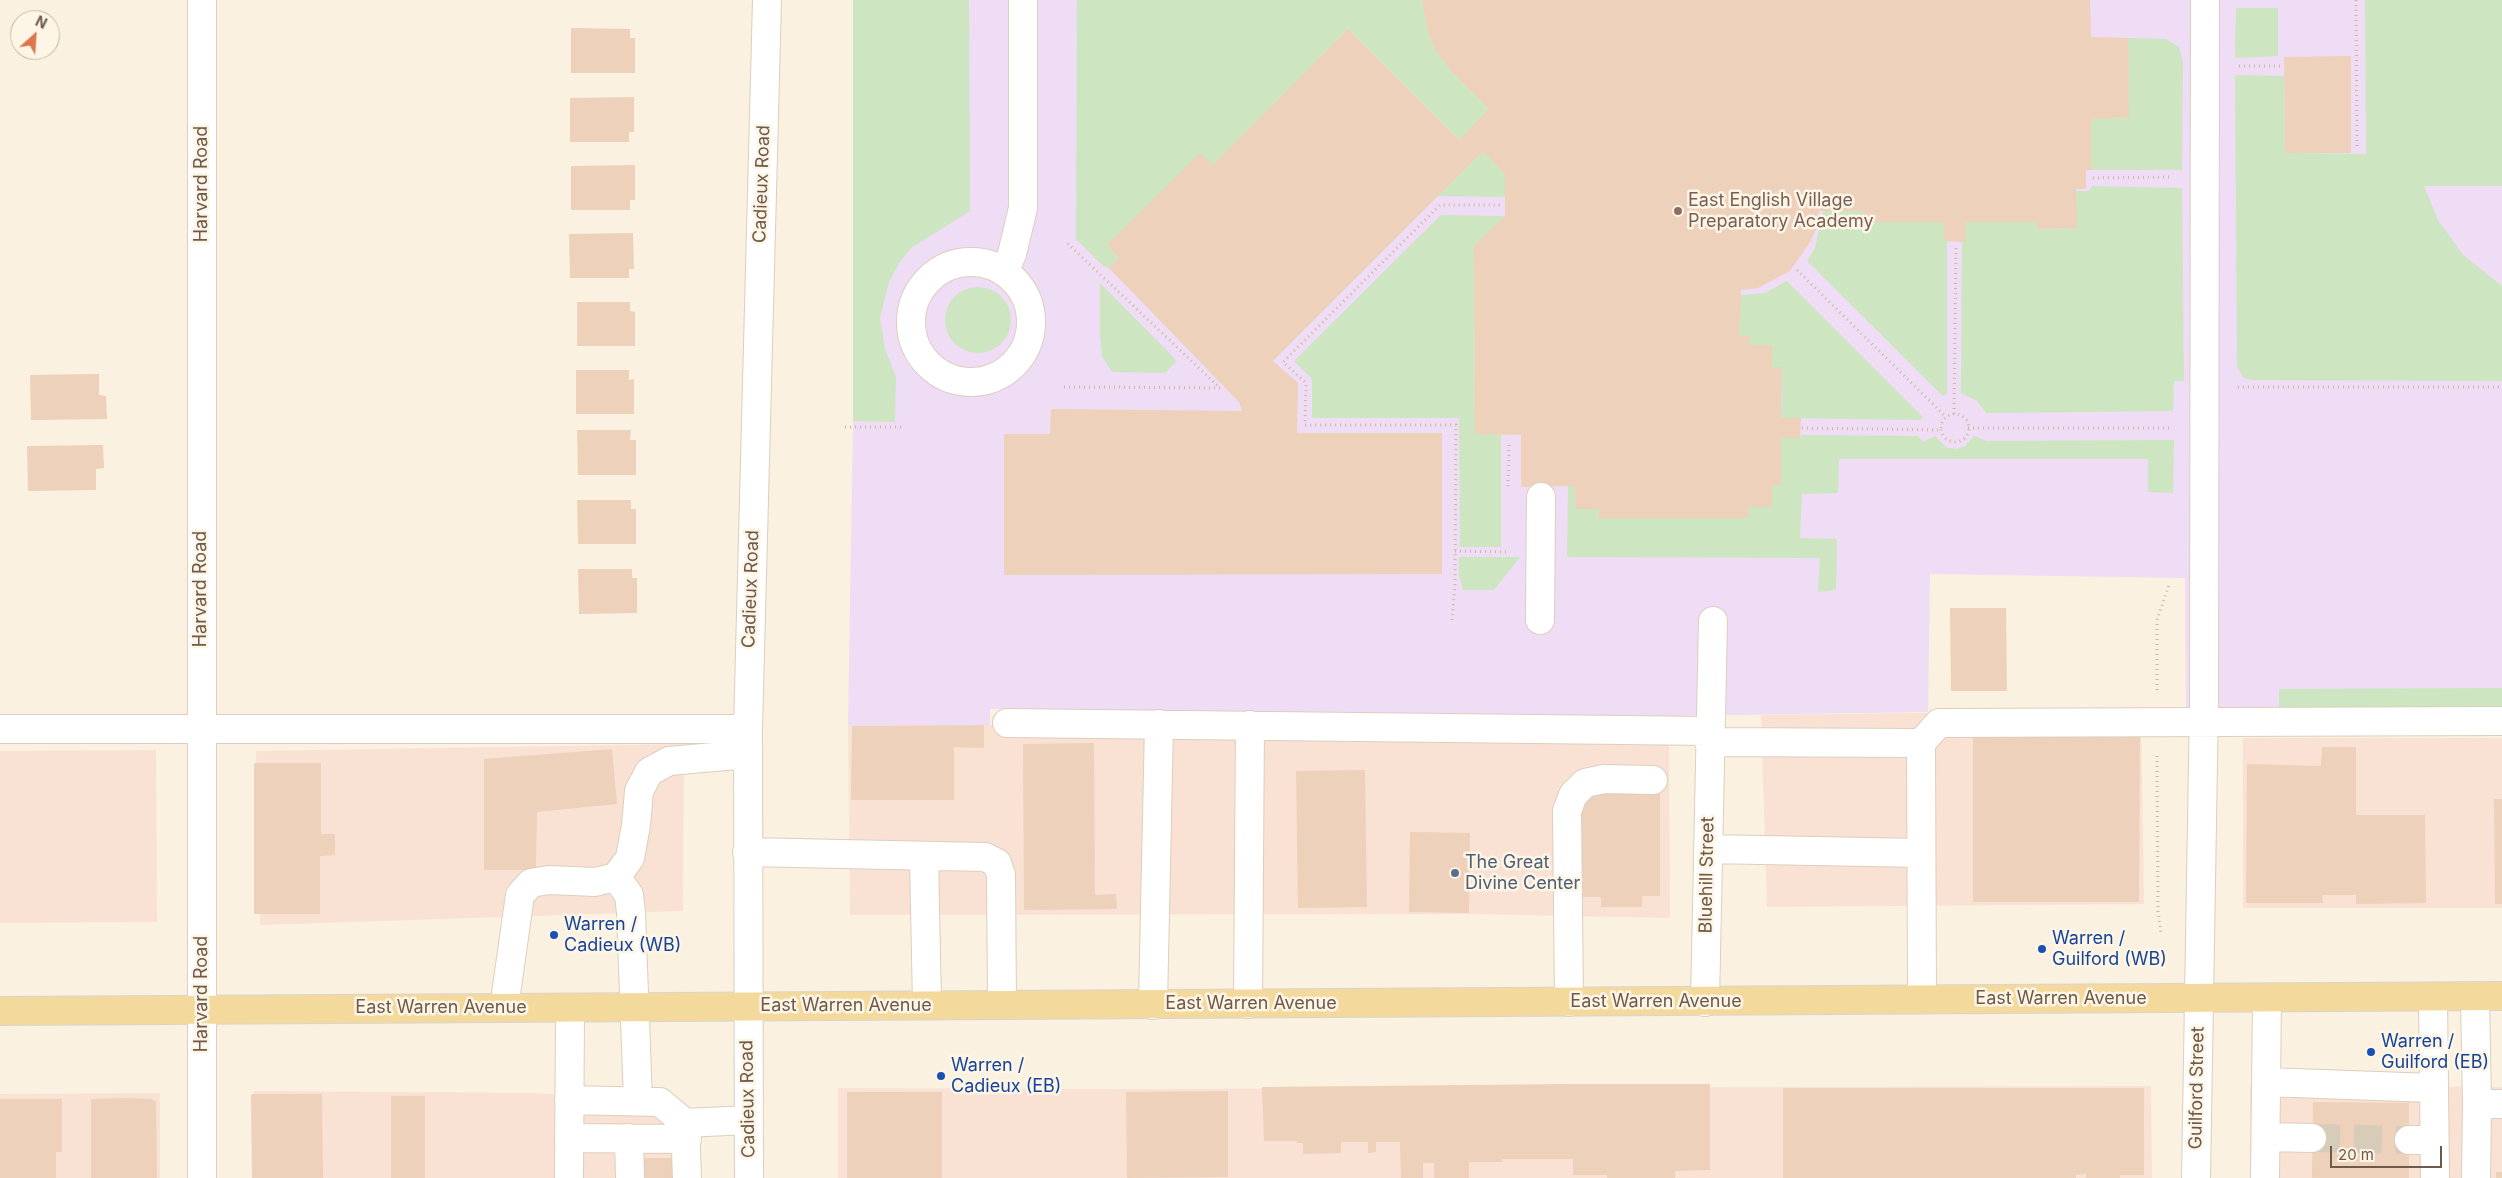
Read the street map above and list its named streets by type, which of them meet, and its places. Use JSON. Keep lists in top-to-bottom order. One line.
{"streets":{"main road":["East Warren Avenue"],"street":["Harvard Road","Cadieux Road","Bluehill Street","Guilford Street"]},"crossings":[["Harvard Road","East Warren Avenue"],["Cadieux Road","East Warren Avenue"],["Bluehill Street","East Warren Avenue"],["East Warren Avenue","Guilford Street"]],"places":["East English Village Preparatory Academy","The Great Divine Center","Warren / Cadieux (WB)","Warren / Guilford (WB)","Warren / Guilford (EB)","Warren / Cadieux (EB)"],"scale_bar":"20 m","north":"top right"}
